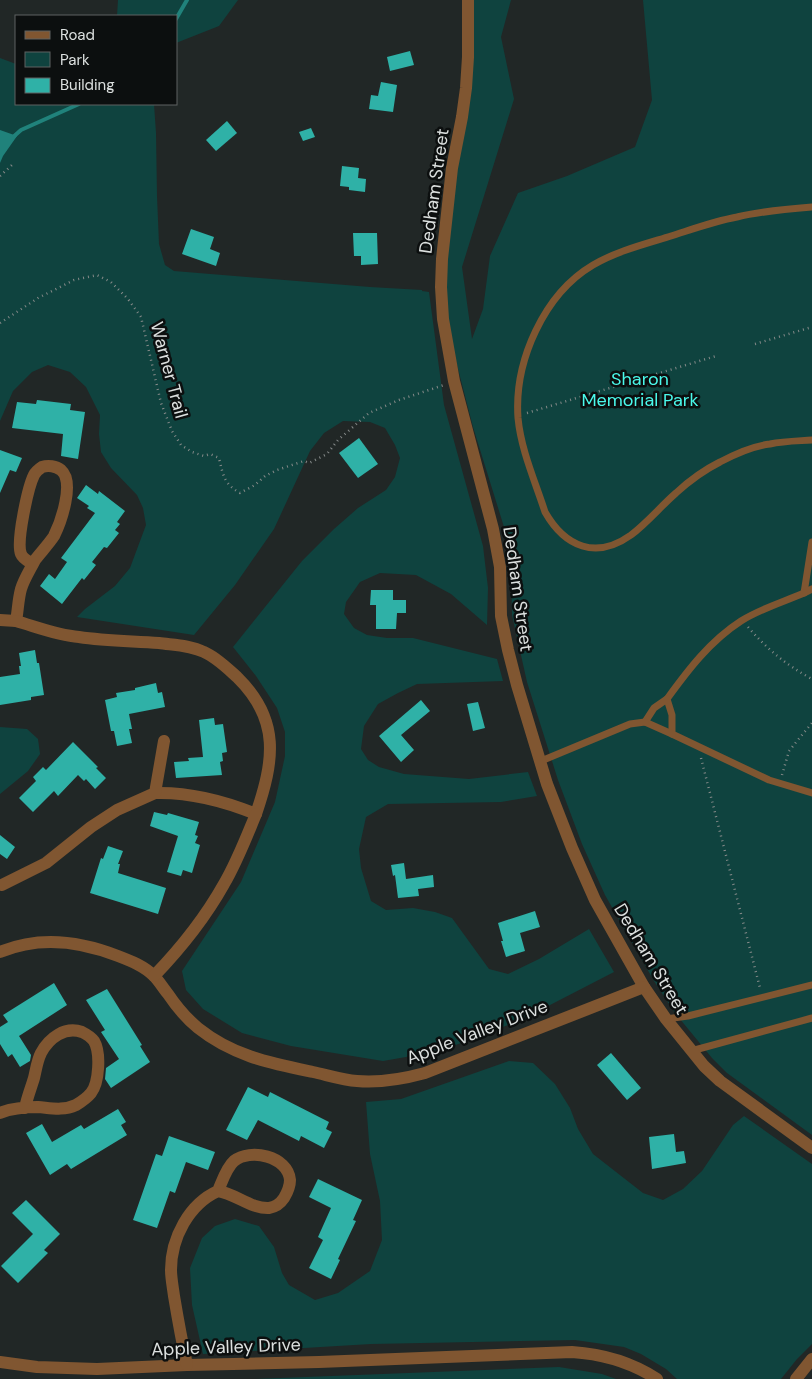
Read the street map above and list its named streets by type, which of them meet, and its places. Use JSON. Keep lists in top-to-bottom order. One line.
{"streets":{"street":["Dedham Street","Apple Valley Drive"],"path":["Warner Trail"]},"crossings":[["Dedham Street","Warner Trail"],["Dedham Street","Apple Valley Drive"]],"parks":["Sharon Memorial Park"],"legend":["Road","Park","Building"]}
